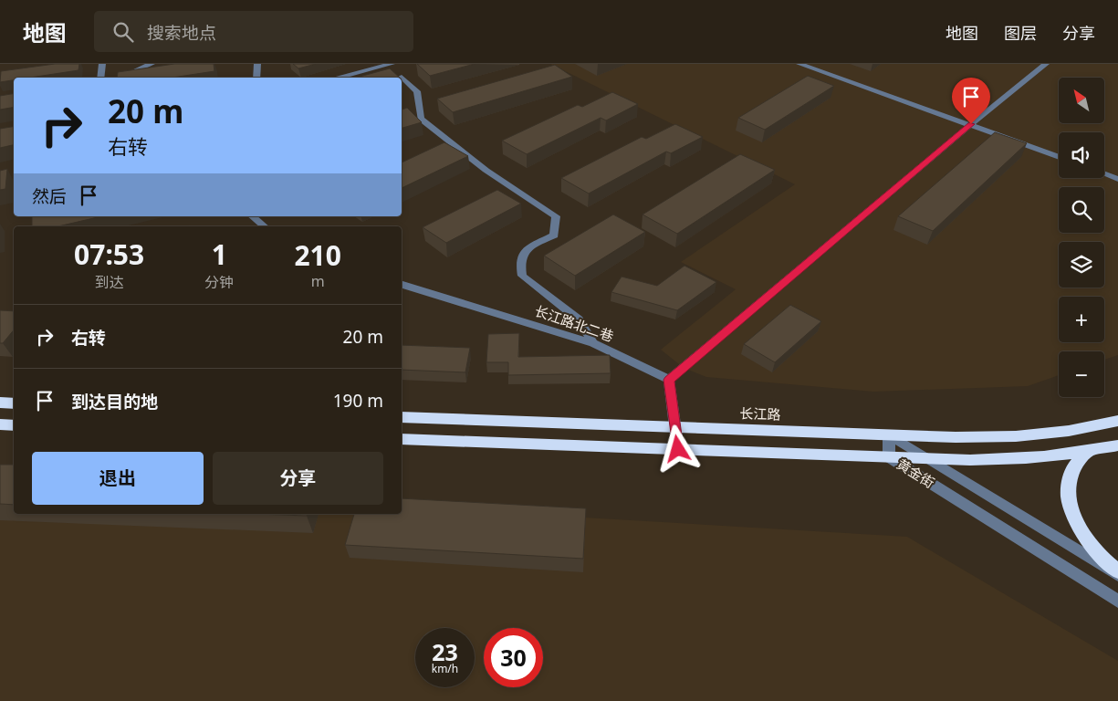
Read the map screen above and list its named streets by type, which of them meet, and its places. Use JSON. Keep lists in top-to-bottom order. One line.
{"streets":{"highway":["长江路"],"street":["长江路北二巷","黄金街"]},"crossings":[["长江路","黄金街"]],"north":"top left","page":{"header":"地图","search":"搜索地点","nav":["地图","图层","分享"],"map_buttons":["+","−"],"turn":["20 m","右转"],"then":"然后","eta":["07:53","到达","1","分钟","210","m"],"list":[{"name":"右转","value":"20 m"},{"name":"到达目的地","value":"190 m"}],"buttons":["退出","分享"],"speed":"23 km/h","limit":"30"}}
